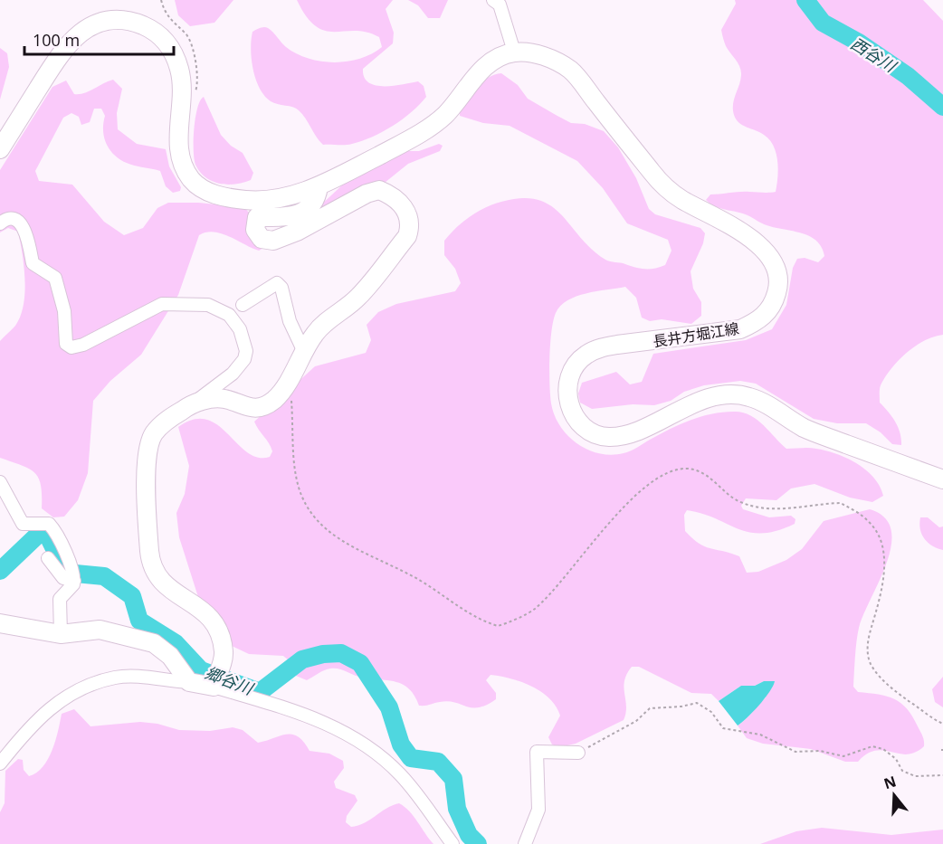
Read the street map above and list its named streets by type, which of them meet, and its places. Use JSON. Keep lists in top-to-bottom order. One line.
{"streets":{"main road":["長井方堀江線"]},"water":["西谷川","郷谷川"],"scale_bar":"100 m","north":"top"}
